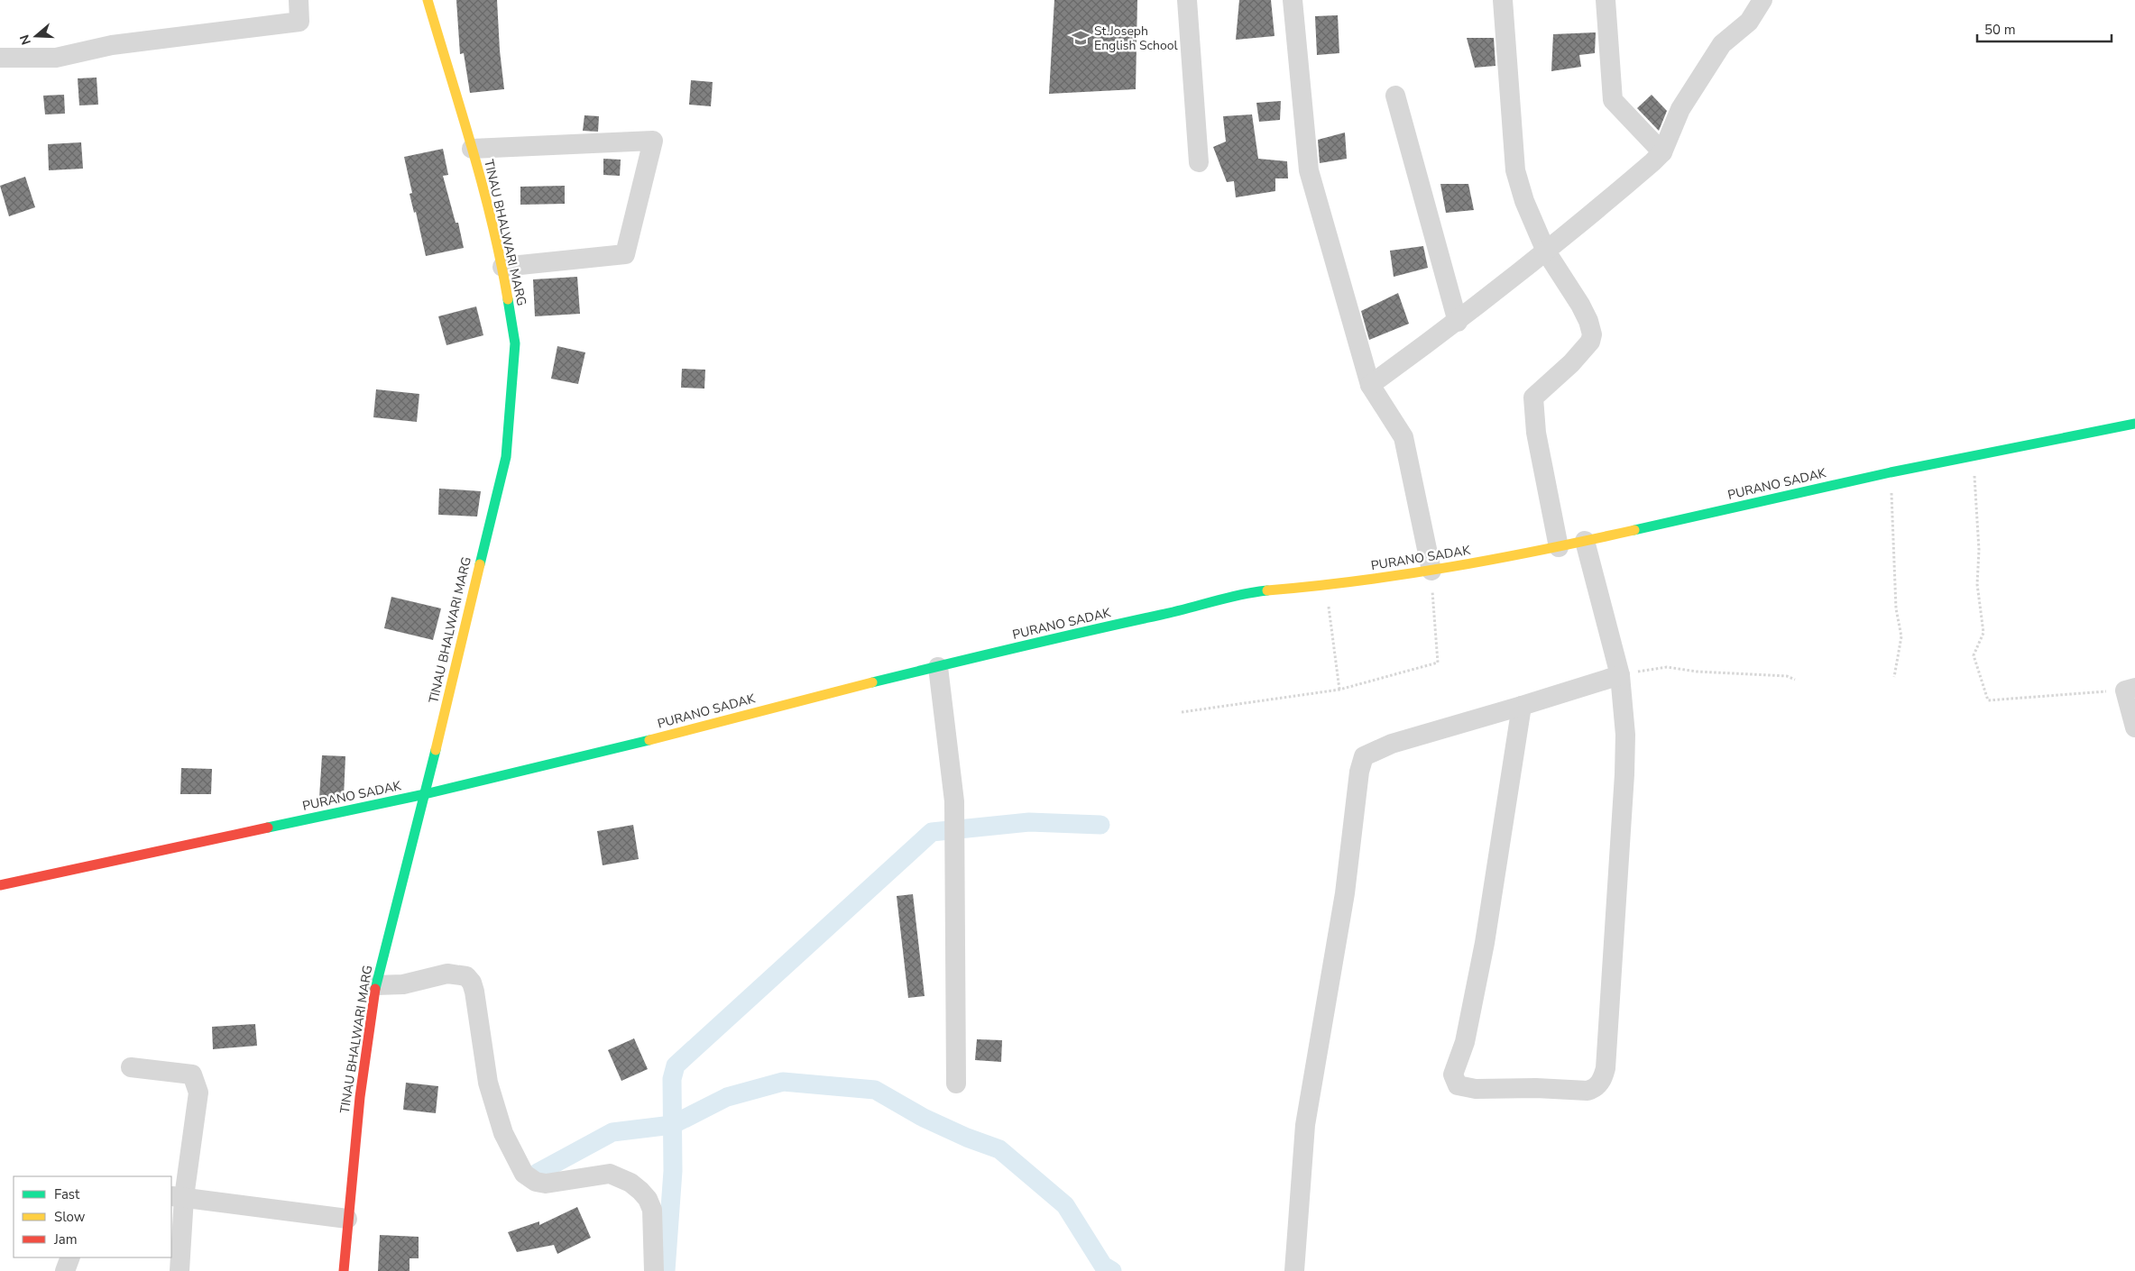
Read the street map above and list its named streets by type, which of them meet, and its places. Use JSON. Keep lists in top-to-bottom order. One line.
{"streets":{"main road":["TINAU BHALWARI MARG","PURANO SADAK"]},"crossings":[["TINAU BHALWARI MARG","PURANO SADAK"]],"places":{"school or university":["St.Joseph English School"]},"legend":["Fast","Slow","Jam"],"scale_bar":"50 m","north":"left"}
